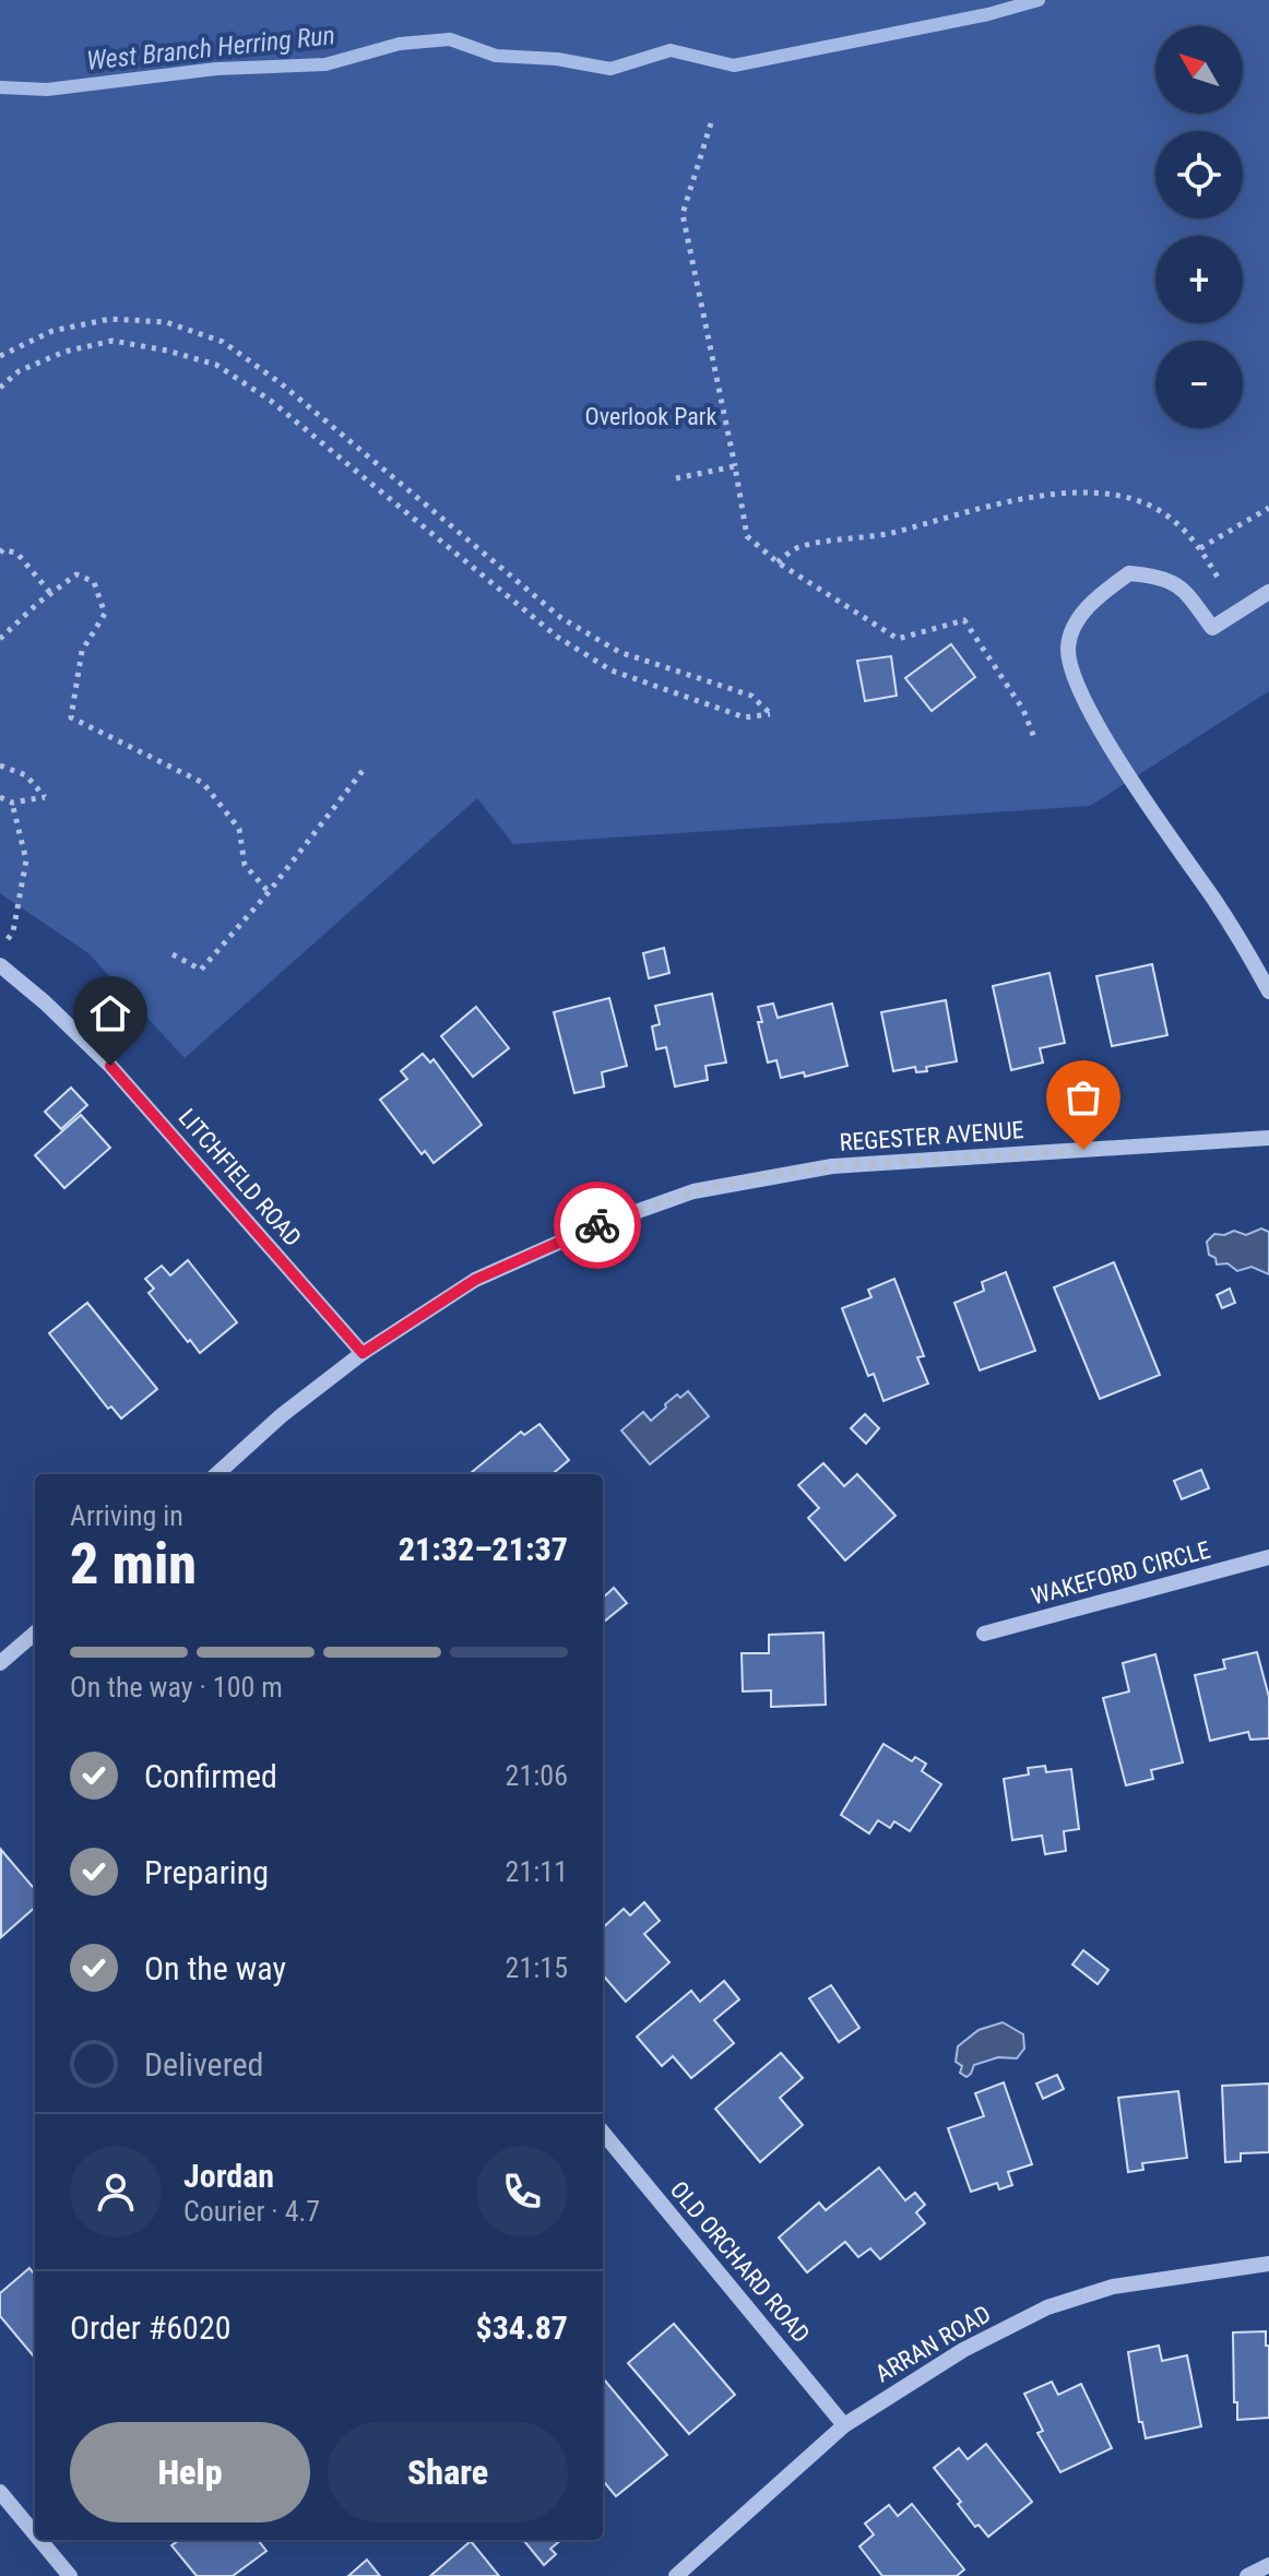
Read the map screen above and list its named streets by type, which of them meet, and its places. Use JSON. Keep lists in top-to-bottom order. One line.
{"streets":{"street":["REGESTER AVENUE","LITCHFIELD ROAD","WAKEFORD CIRCLE","OLD ORCHARD ROAD","ARRAN ROAD"]},"crossings":[["REGESTER AVENUE","LITCHFIELD ROAD"],["OLD ORCHARD ROAD","ARRAN ROAD"]],"water":["West Branch Herring Run"],"parks":["Overlook Park"],"north":"top left","page":{"map_buttons":["+","−"],"heading":["2 min","Arriving in","21:32–21:37"],"panel":["Jordan","Courier · 4.7","Order #6020","$34.87"],"bar":"On the way · 100 m","list":[["Confirmed","21:06"],["Preparing","21:11"],["On the way","21:15"],"Delivered"],"buttons":["Help","Share"]}}
